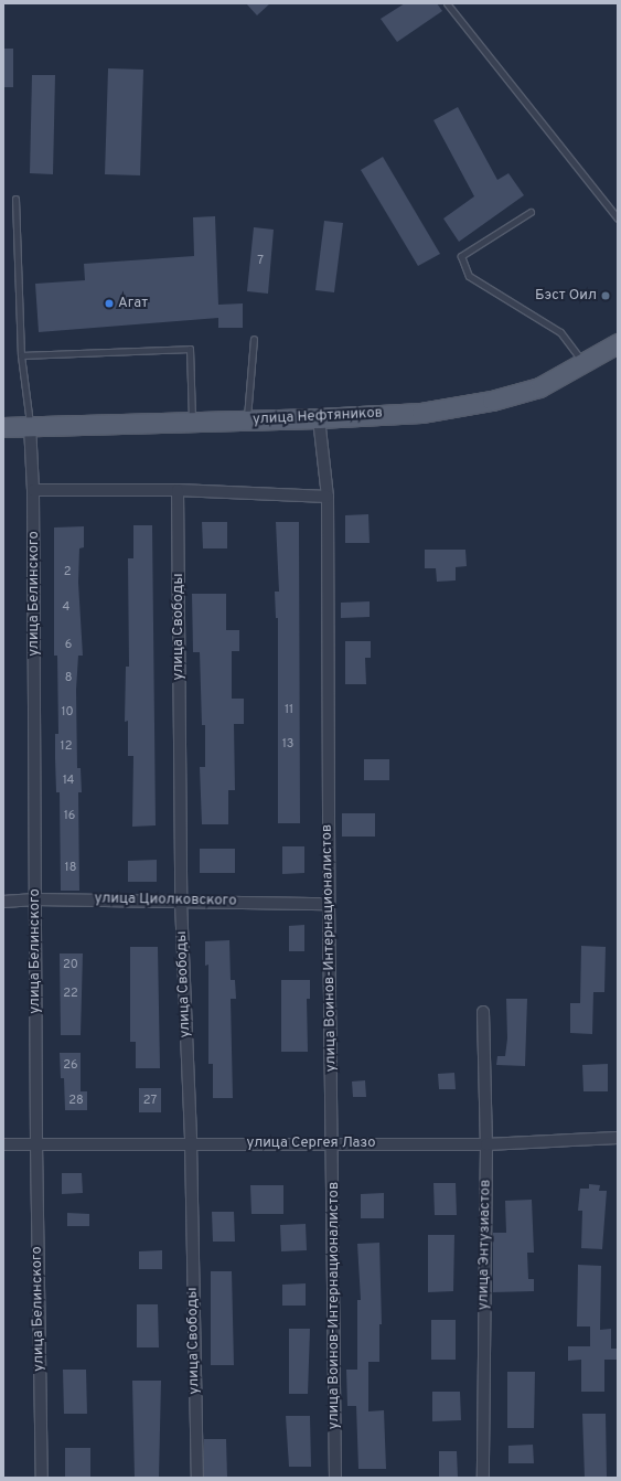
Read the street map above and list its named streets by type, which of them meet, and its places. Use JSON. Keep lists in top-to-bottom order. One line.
{"streets":{"main road":["улица Нефтяников"],"street":["улица Белинского","улица Свободы","улица Циолковского","улица Воинов-Интернационалистов","улица Сергея Лазо","улица Энтузиастов"]},"crossings":[["улица Нефтяников","улица Белинского"],["улица Нефтяников","улица Воинов-Интернационалистов"],["улица Белинского","улица Циолковского"],["улица Белинского","улица Сергея Лазо"],["улица Свободы","улица Циолковского"],["улица Свободы","улица Сергея Лазо"],["улица Циолковского","улица Воинов-Интернационалистов"],["улица Воинов-Интернационалистов","улица Сергея Лазо"],["улица Сергея Лазо","улица Энтузиастов"]],"places":["Бэст Оил","Агат"],"house_numbers":["7","2","4","6","8","11","10","13","12","14","16","18","20","22","26","28","27"]}
